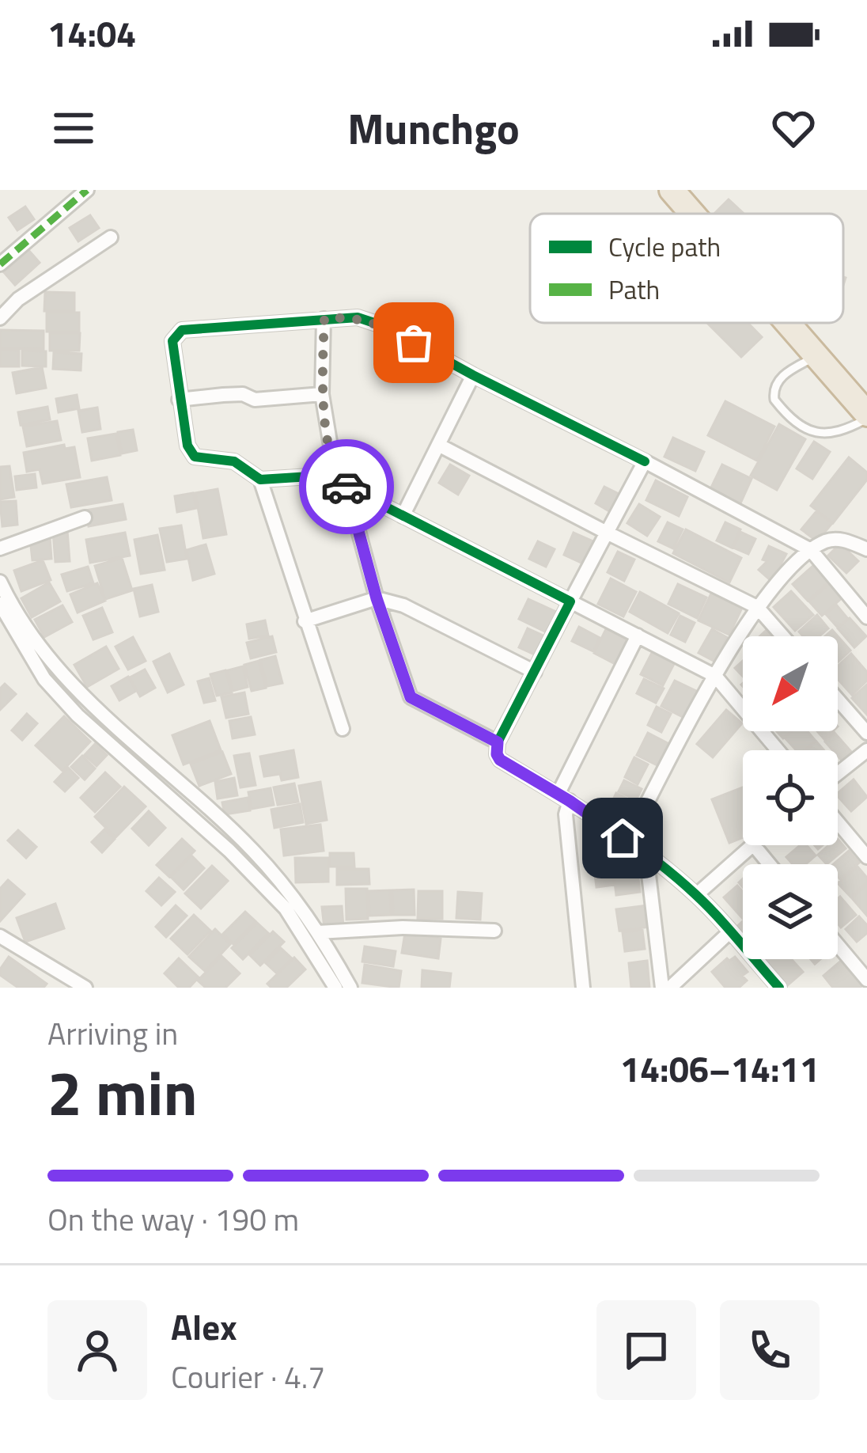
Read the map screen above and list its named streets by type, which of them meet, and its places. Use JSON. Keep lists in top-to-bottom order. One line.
{"legend":["Cycle path","Path"],"north":"bottom left","page":{"status":"14:04","header":"Munchgo","heading":["2 min","Arriving in","14:06–14:11"],"panel":["Alex","Courier · 4.7"],"bar":"On the way · 190 m"}}
